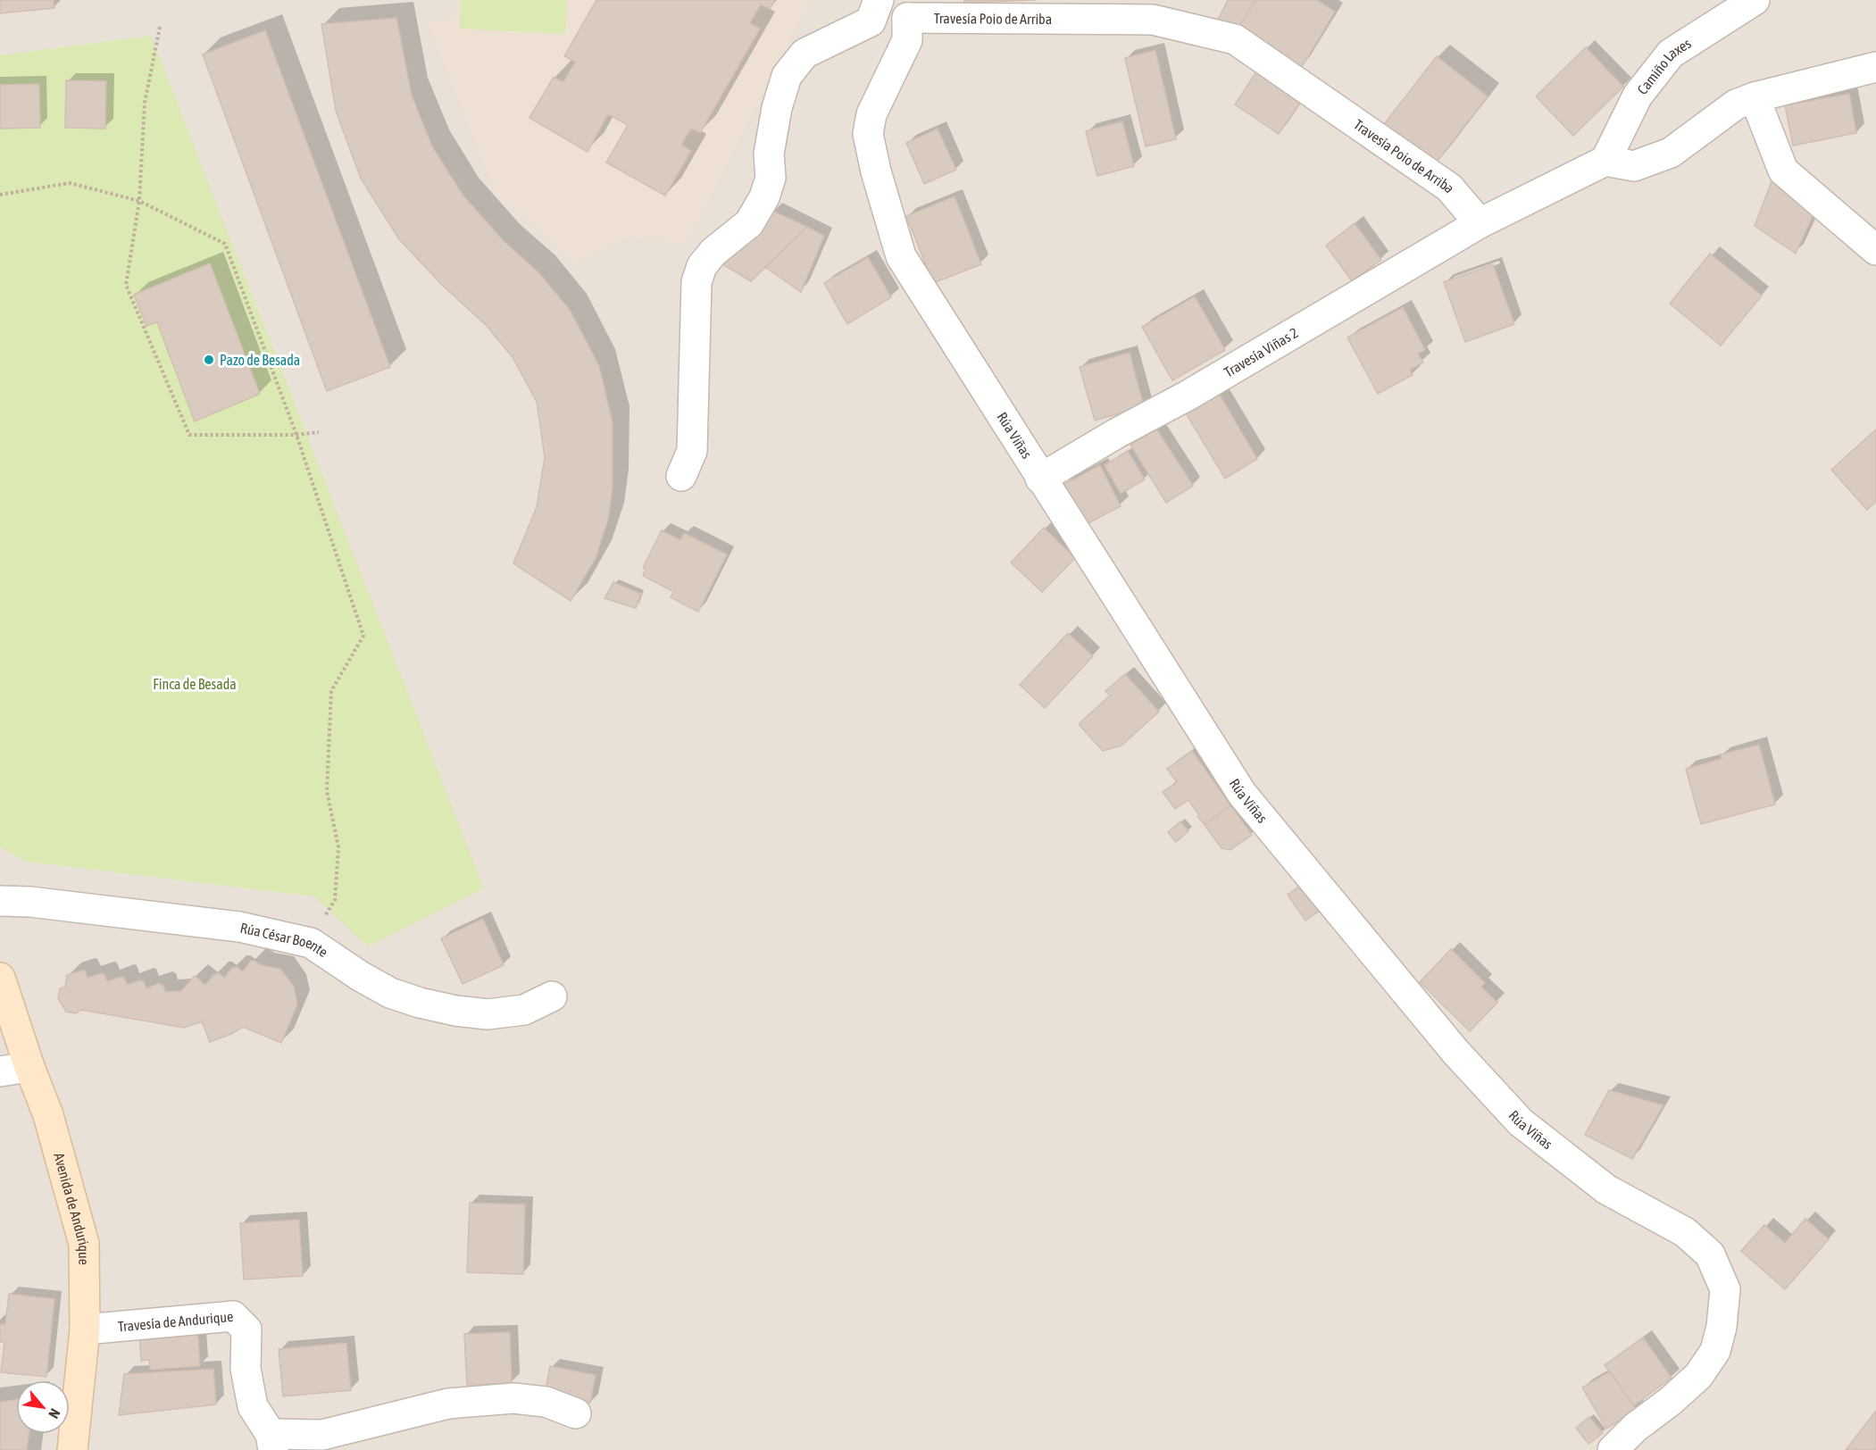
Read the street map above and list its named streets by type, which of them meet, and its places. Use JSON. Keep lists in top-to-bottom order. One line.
{"streets":{"main road":["Avenida de Andurique"],"street":["Travesía Poio de Arriba","Camiño Laxes","Travesía Viñas 2","Rúa Viñas","Rúa César Boente","Travesía de Andurique"]},"crossings":[["Travesía Poio de Arriba","Travesía Viñas 2"],["Travesía Poio de Arriba","Rúa Viñas"],["Travesía Viñas 2","Rúa Viñas"],["Avenida de Andurique","Travesía de Andurique"]],"parks":["Finca de Besada"],"places":["Pazo de Besada"],"north":"bottom right"}
